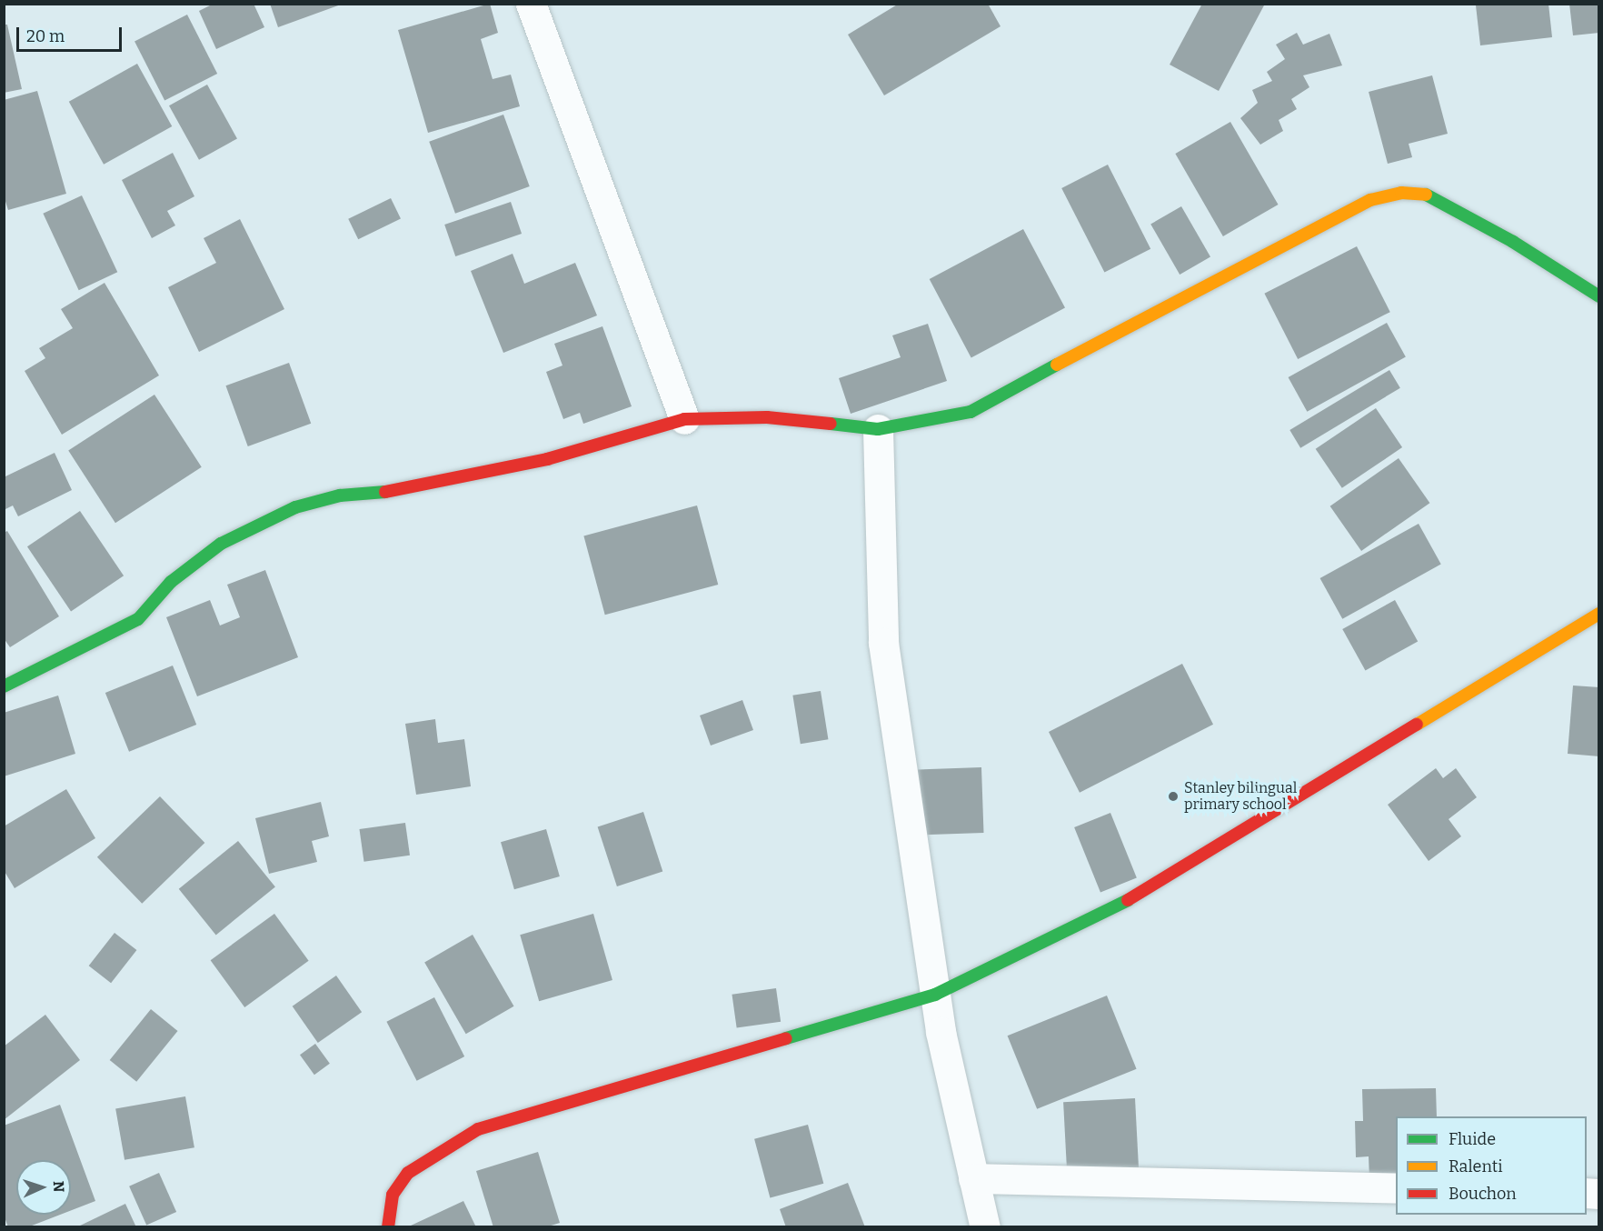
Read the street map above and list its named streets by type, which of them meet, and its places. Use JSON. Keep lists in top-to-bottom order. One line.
{"places":["Stanley bilingual primary school"],"legend":["Fluide","Ralenti","Bouchon"],"scale_bar":"20 m","north":"right"}
